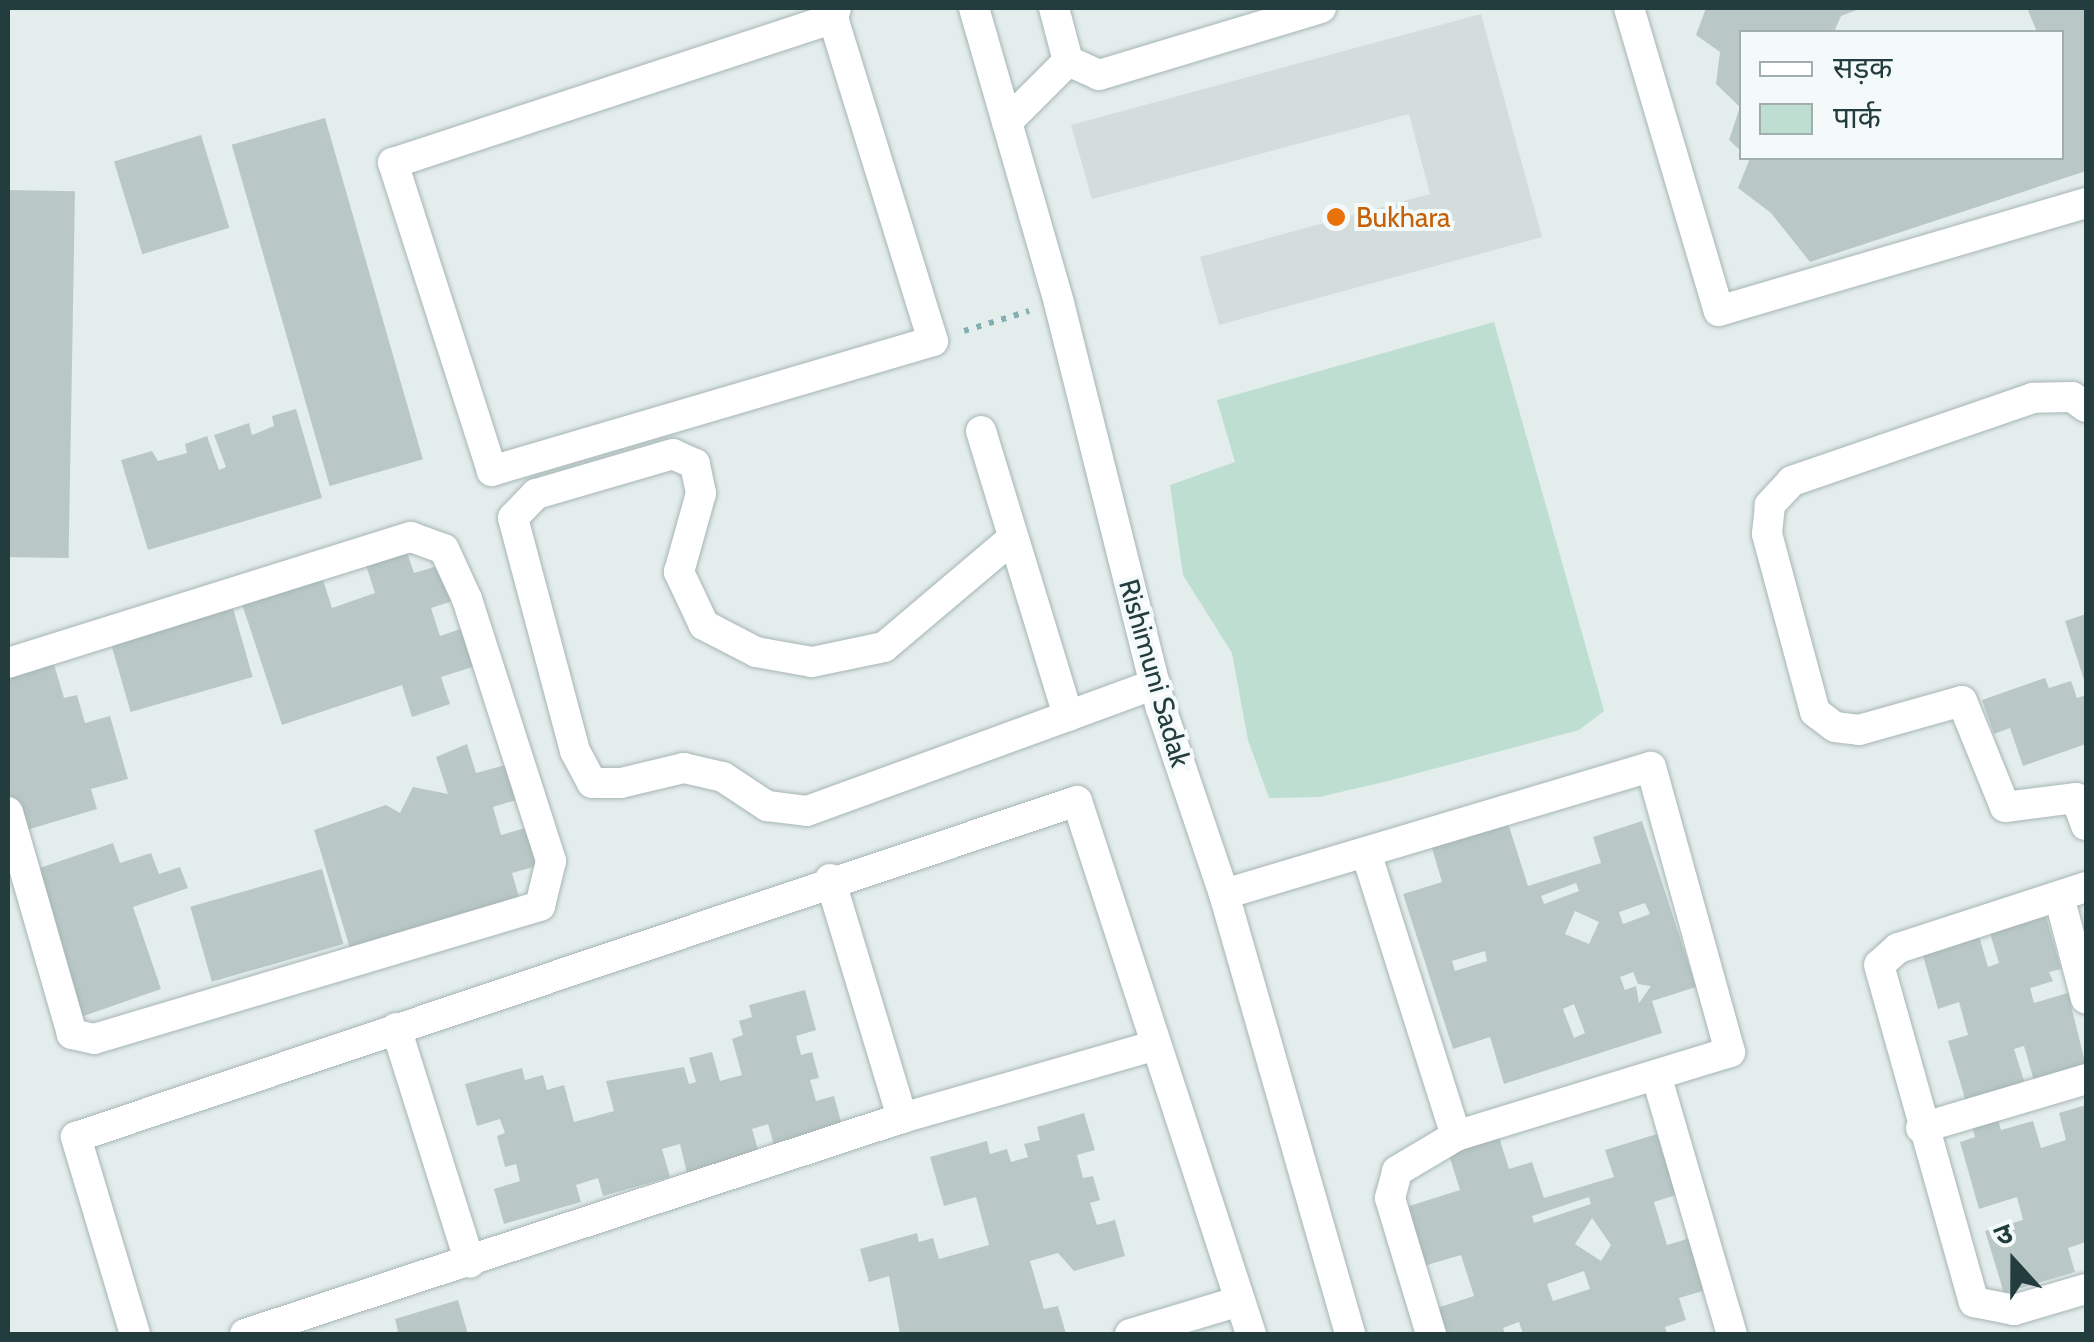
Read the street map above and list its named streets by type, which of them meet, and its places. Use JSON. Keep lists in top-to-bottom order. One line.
{"streets":{"street":["Rishimuni Sadak"]},"places":["Bukhara"],"legend":["सड़क","पार्क"],"north":"top"}
